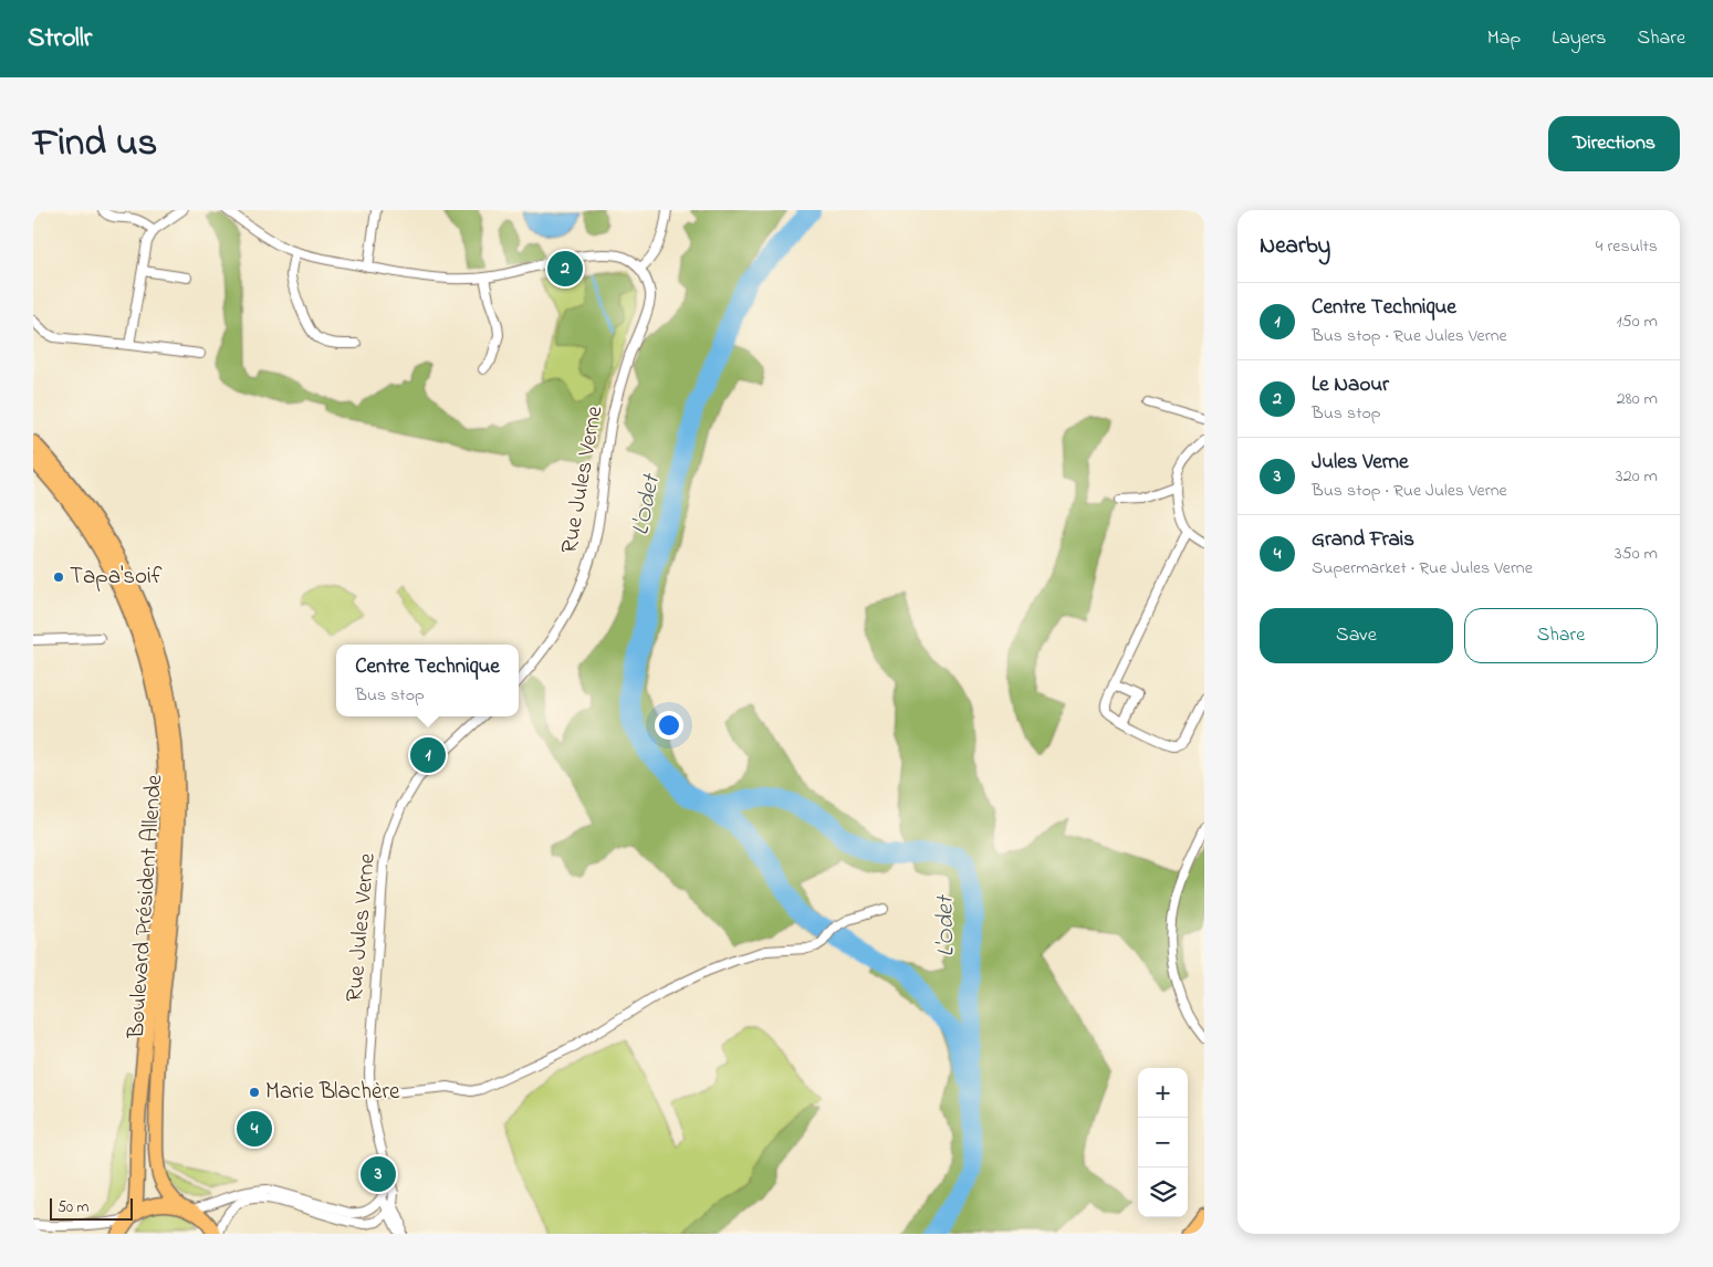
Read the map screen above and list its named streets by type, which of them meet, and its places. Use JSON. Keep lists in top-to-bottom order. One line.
{"streets":{"main road":["Boulevard Président Allende"],"street":["Rue Jules Verne"]},"water":["L'Odet"],"places":["Tapa'soif","Marie Blachère"],"scale_bar":"50 m","page":{"header":"Strollr","nav":["Map","Layers","Share"],"title":"Find us","buttons":["Directions",["Save","Share"]],"heading":["Nearby","4 results"],"pins":["2","1","4","3"],"list":[{"mark":"1","name":"Centre Technique","note":"Bus stop · Rue Jules Verne","value":"150 m"},{"mark":"2","name":"Le Naour","note":"Bus stop","value":"280 m"},{"mark":"3","name":"Jules Verne","note":"Bus stop · Rue Jules Verne","value":"320 m"},{"mark":"4","name":"Grand Frais","note":"Supermarket · Rue Jules Verne","value":"350 m"}],"popup":["Centre Technique","Bus stop"],"map_buttons":["+","−"],"scale":"50 m"}}
